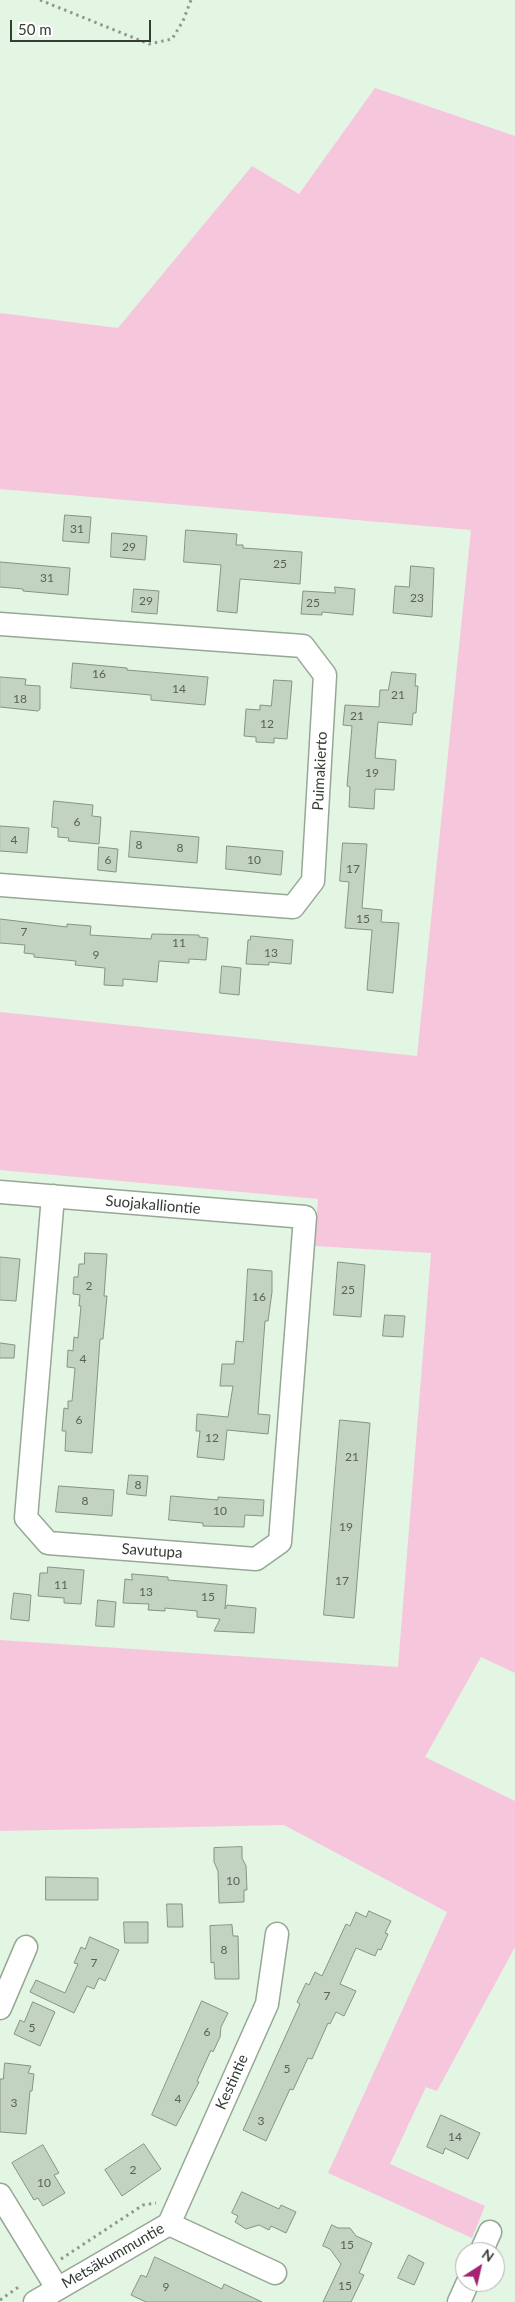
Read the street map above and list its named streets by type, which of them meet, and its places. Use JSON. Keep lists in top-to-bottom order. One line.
{"streets":{"street":["Puimakierto","Suojakalliontie","Savutupa","Kestintie","Metsäkummuntie"]},"crossings":[["Suojakalliontie","Savutupa"],["Kestintie","Metsäkummuntie"]],"house_numbers":["31","29","25","31","23","29","25","16","14","21","18","21","12","19","6","4","8","8","6","10","17","15","7","11","13","9","2","25","16","4","6","12","21","8","8","10","19","17","11","13","15","10","8","7","7","5","6","5","4","3","3","14","2","10","15","15","9"],"scale_bar":"50 m","north":"top right"}
